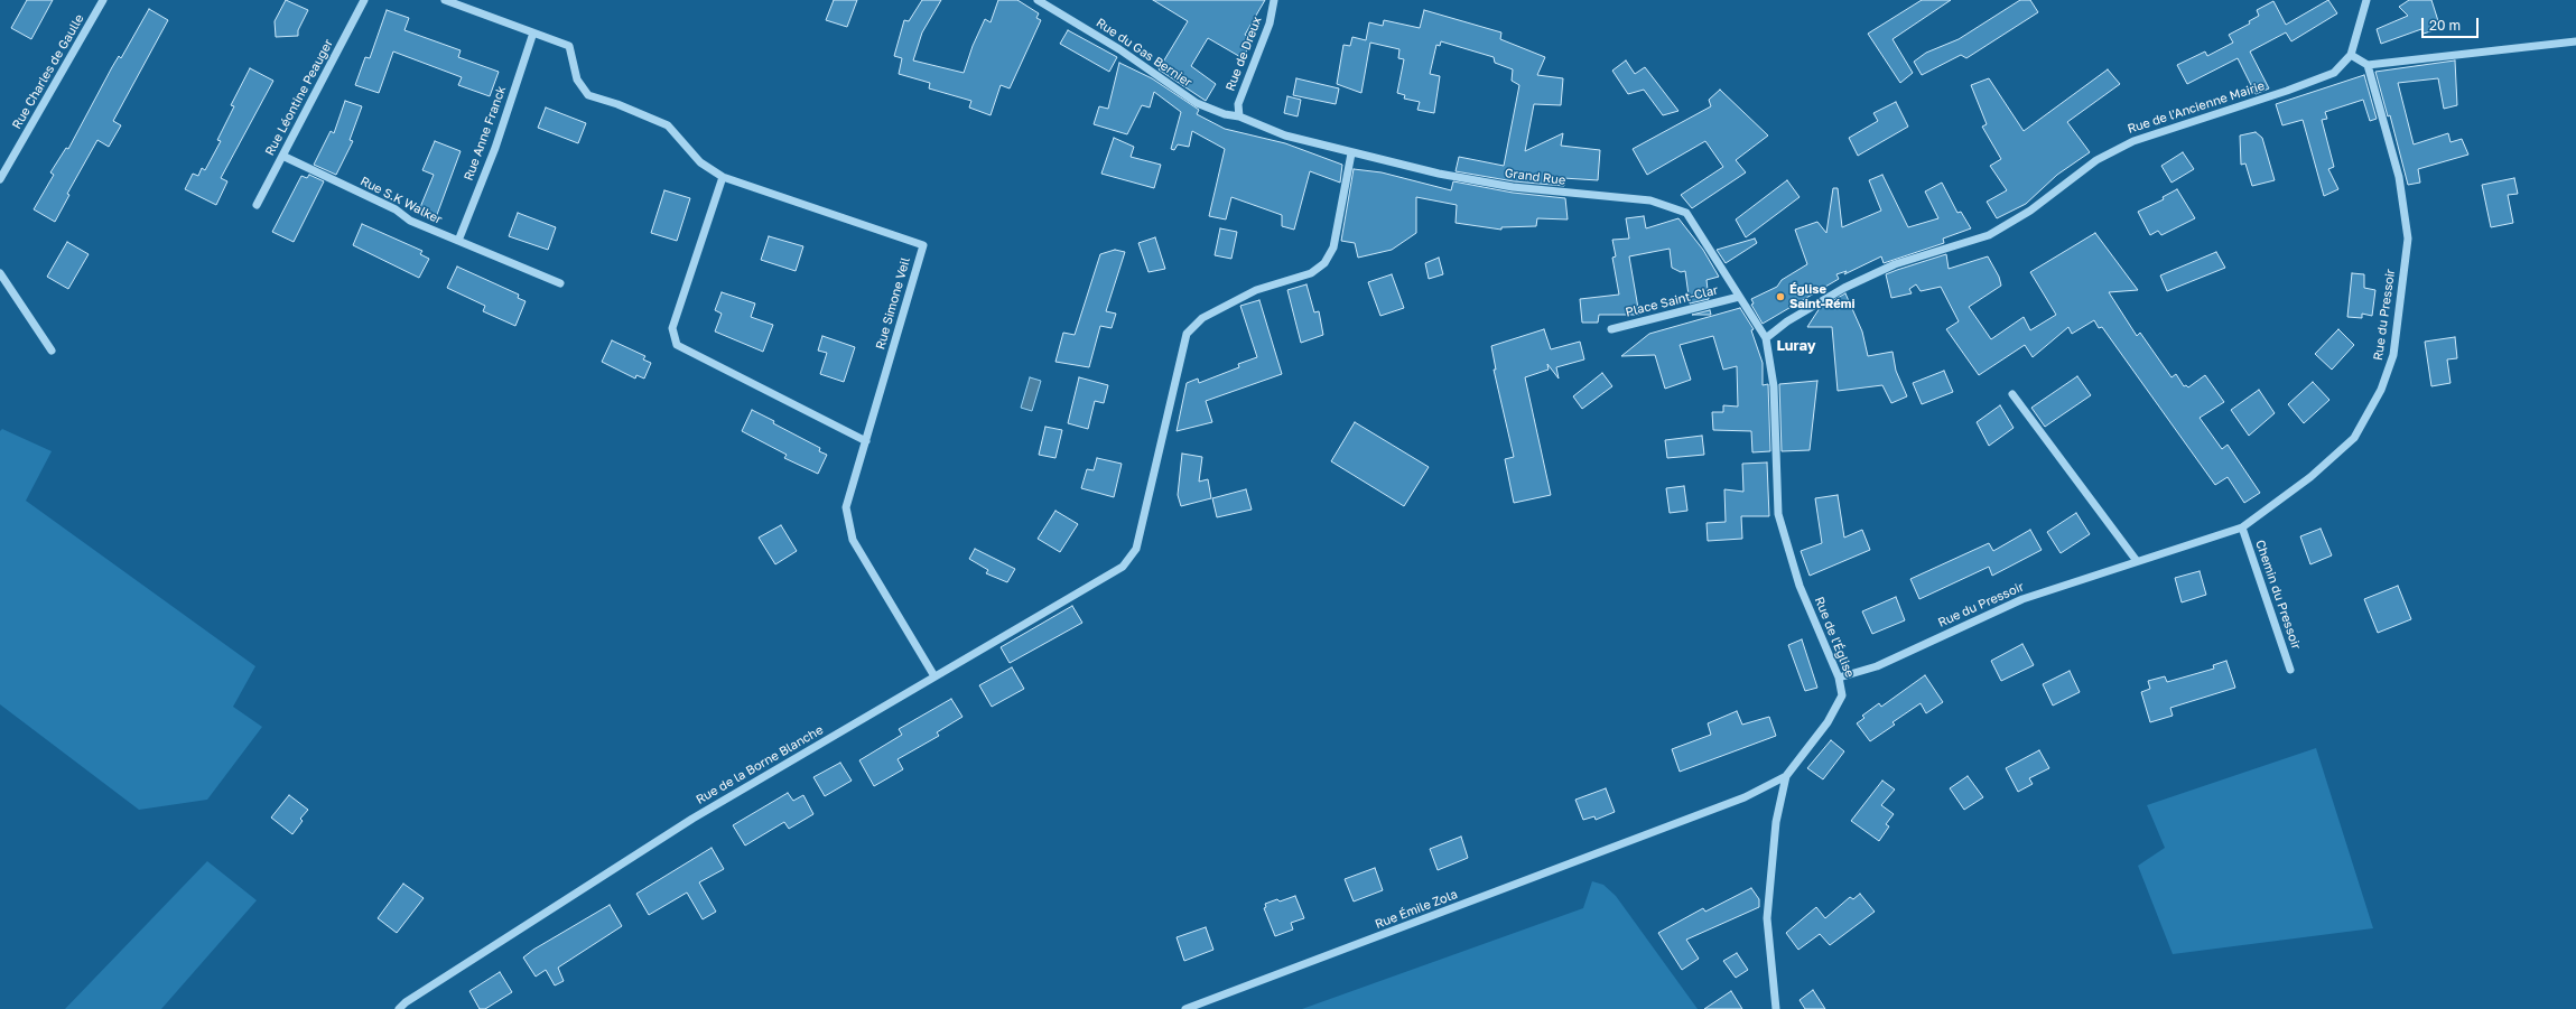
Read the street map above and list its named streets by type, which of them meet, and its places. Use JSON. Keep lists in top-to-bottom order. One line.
{"streets":{"street":["Rue du Gas Bernier","Rue de Dreux","Rue Charles de Gaulle","Rue Léontine Peauger","Rue de l'Ancienne Mairie","Rue Anne Franck","Grand Rue","Rue S.K Walker","Place Saint-Clar","Rue Simone Veil","Rue du Pressoir","Chemin du Pressoir","Rue de l'Église","Rue de la Borne Blanche","Rue Émile Zola"]},"crossings":[["Rue du Gas Bernier","Rue de Dreux"],["Rue du Gas Bernier","Grand Rue"],["Rue de Dreux","Grand Rue"],["Rue Léontine Peauger","Rue S.K Walker"],["Rue de l'Ancienne Mairie","Grand Rue"],["Rue de l'Ancienne Mairie","Rue de l'Église"],["Rue Anne Franck","Rue S.K Walker"],["Rue Anne Franck","Rue Simone Veil"],["Grand Rue","Place Saint-Clar"],["Grand Rue","Rue de l'Église"],["Grand Rue","Rue de la Borne Blanche"],["Rue Simone Veil","Rue de la Borne Blanche"],["Rue du Pressoir","Chemin du Pressoir"],["Rue du Pressoir","Rue de l'Église"],["Rue de l'Église","Rue Émile Zola"]],"districts":["Luray"],"places":["Église Saint-Rémi"],"scale_bar":"20 m"}
